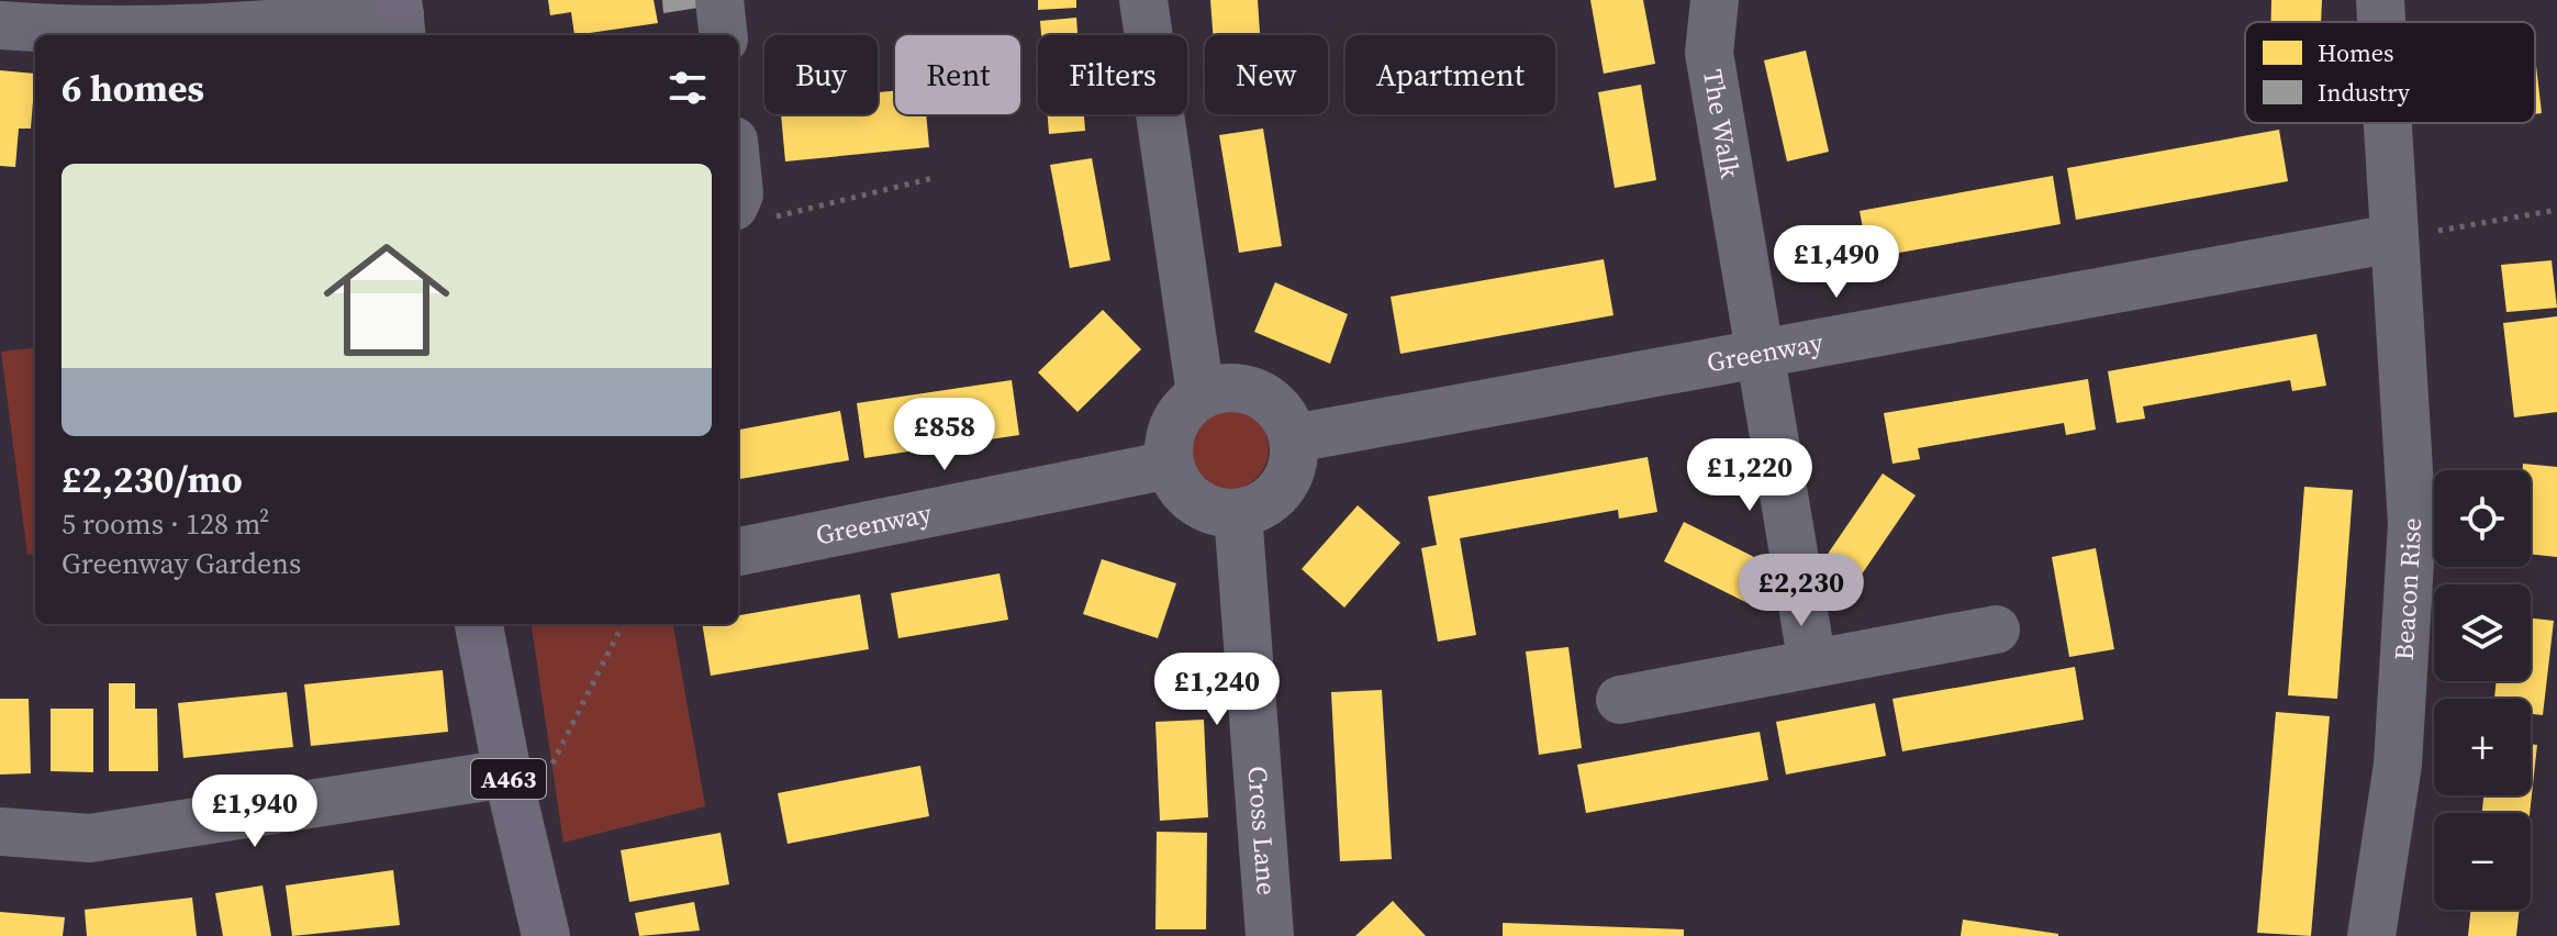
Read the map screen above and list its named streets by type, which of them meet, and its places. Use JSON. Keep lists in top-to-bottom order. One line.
{"streets":{"main road":["A463"],"street":["The Walk","Greenway","Beacon Rise","Cross Lane"]},"crossings":[["The Walk","Greenway"],["Greenway","Beacon Rise"],["Greenway","Cross Lane"]],"legend":["Homes","Industry"],"page":{"chip":["Buy","Rent","Filters","New","Apartment"],"heading":"6 homes","list":[{"name":"£2,230/mo","note":"5 rooms · 128 m² · Greenway Gardens"}],"price":["£1,490","£858","£1,220","£2,230","£1,240","£1,940"],"map_buttons":["+","−"]}}
